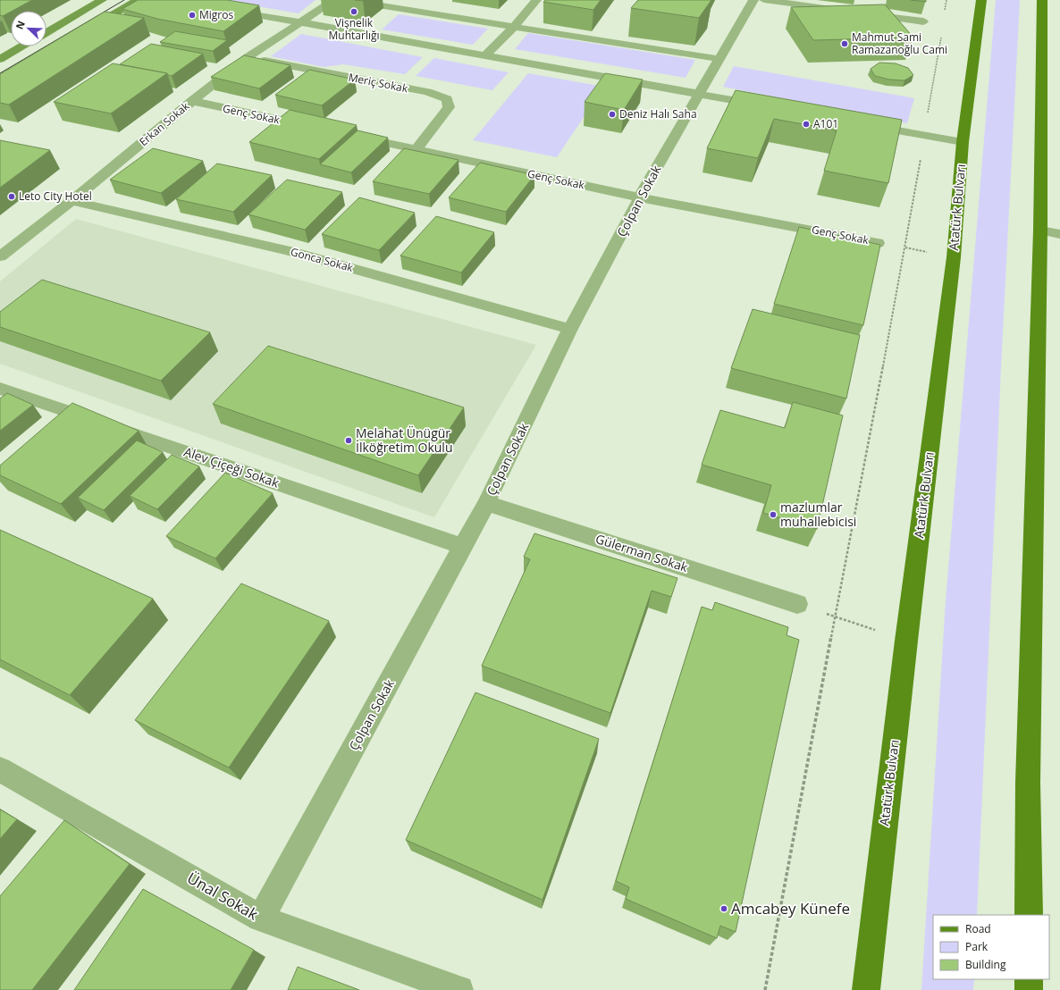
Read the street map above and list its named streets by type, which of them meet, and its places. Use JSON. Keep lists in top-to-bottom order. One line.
{"streets":{"main road":["Atatürk Bulvarı"],"street":["Meriç Sokak","Genç Sokak","Erkan Sokak","Çolpan Sokak","Gonca Sokak","Alev Çiçeği Sokak","Gülerman Sokak","Ünal Sokak"]},"crossings":[["Meriç Sokak","Genç Sokak"],["Meriç Sokak","Erkan Sokak"],["Genç Sokak","Erkan Sokak"],["Genç Sokak","Çolpan Sokak"],["Erkan Sokak","Gonca Sokak"],["Çolpan Sokak","Gonca Sokak"],["Çolpan Sokak","Alev Çiçeği Sokak"],["Çolpan Sokak","Gülerman Sokak"],["Çolpan Sokak","Ünal Sokak"]],"places":["Vişnelik Muhtarlığı","Migros","Mahmut Sami Ramazanoğlu Cami","Deniz Halı Saha","A101","Leto City Hotel","Melahat Ünügür İlköğretim Okulu","mazlumlar muhallebicisi","Amcabey Künefe"],"legend":["Road","Park","Building"],"north":"top left"}
